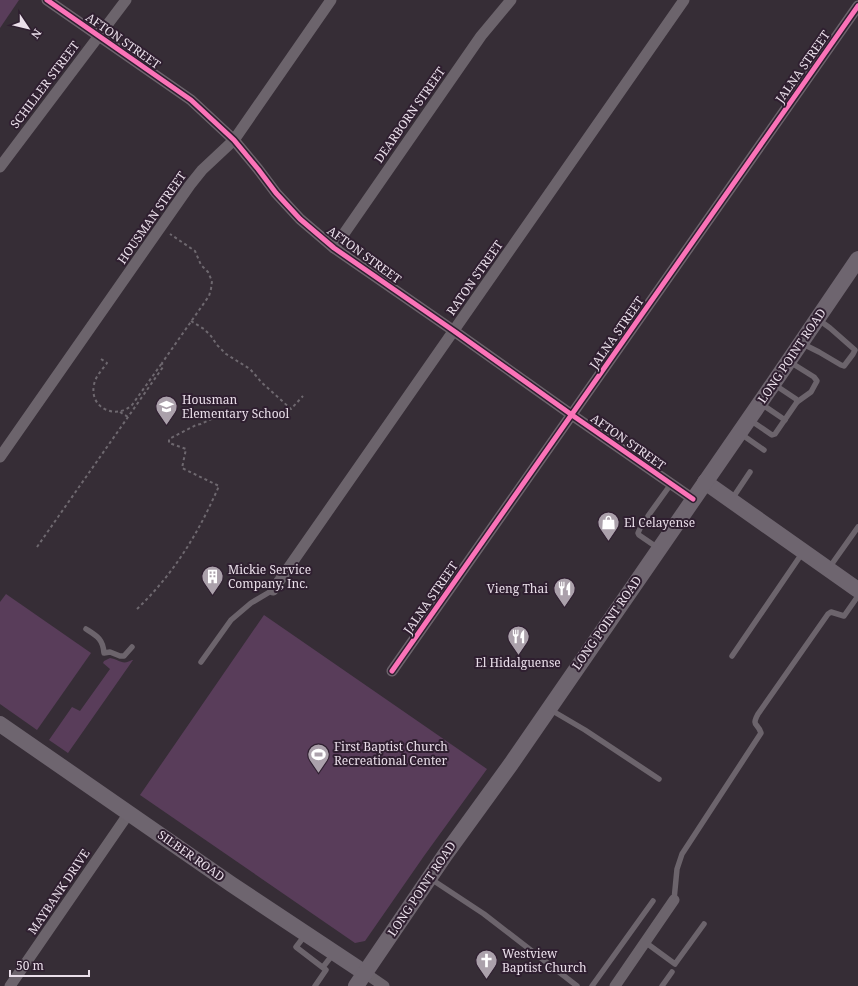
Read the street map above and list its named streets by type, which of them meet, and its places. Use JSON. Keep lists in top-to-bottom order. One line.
{"streets":{"main road":["LONG POINT ROAD","SILBER ROAD"],"street":["AFTON STREET","JALNA STREET","SCHILLER STREET","DEARBORN STREET","HOUSMAN STREET","RATON STREET","MAYBANK DRIVE"]},"crossings":[["AFTON STREET","JALNA STREET"],["AFTON STREET","SCHILLER STREET"],["AFTON STREET","DEARBORN STREET"],["AFTON STREET","HOUSMAN STREET"],["AFTON STREET","RATON STREET"],["AFTON STREET","LONG POINT ROAD"],["LONG POINT ROAD","SILBER ROAD"],["SILBER ROAD","MAYBANK DRIVE"]],"places":{"school or university":["Housman Elementary School"],"shop":["El Celayense"],"building":["Mickie Service Company, Inc."],"restaurant":["Vieng Thai","El Hidalguense"],"sports":["First Baptist Church Recreational Center"],"church":["Westview Baptist Church"]},"scale_bar":"50 m","north":"bottom right"}
